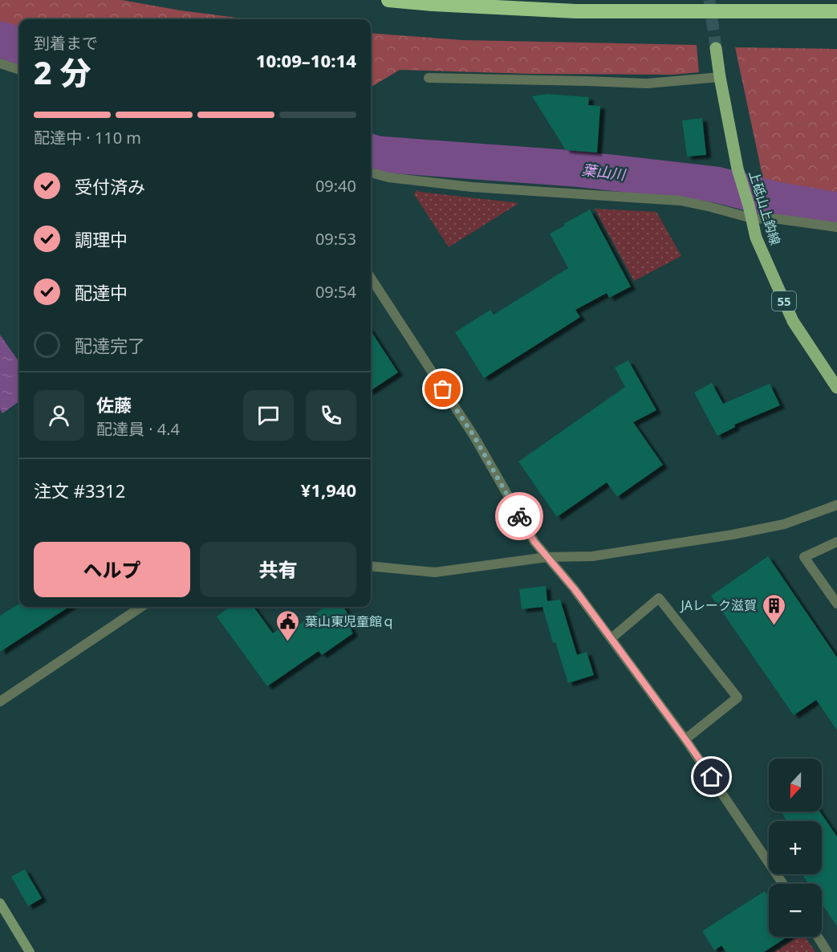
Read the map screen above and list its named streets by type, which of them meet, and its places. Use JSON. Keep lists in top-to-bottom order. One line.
{"streets":{"main road":["上砥山上鈎線","55"]},"water":["葉山川"],"places":{"building":["JAレーク滋賀"],"public building":["葉山東児童館ｑ"]},"north":"bottom","page":{"heading":["2 分","到着まで","10:09–10:14"],"panel":["佐藤","配達員 · 4.4","注文 #3312","¥1,940"],"bar":"配達中 · 110 m","list":[["受付済み","09:40"],["調理中","09:53"],["配達中","09:54"],"配達完了"],"buttons":["ヘルプ","共有"],"map_buttons":["+","−"]}}
